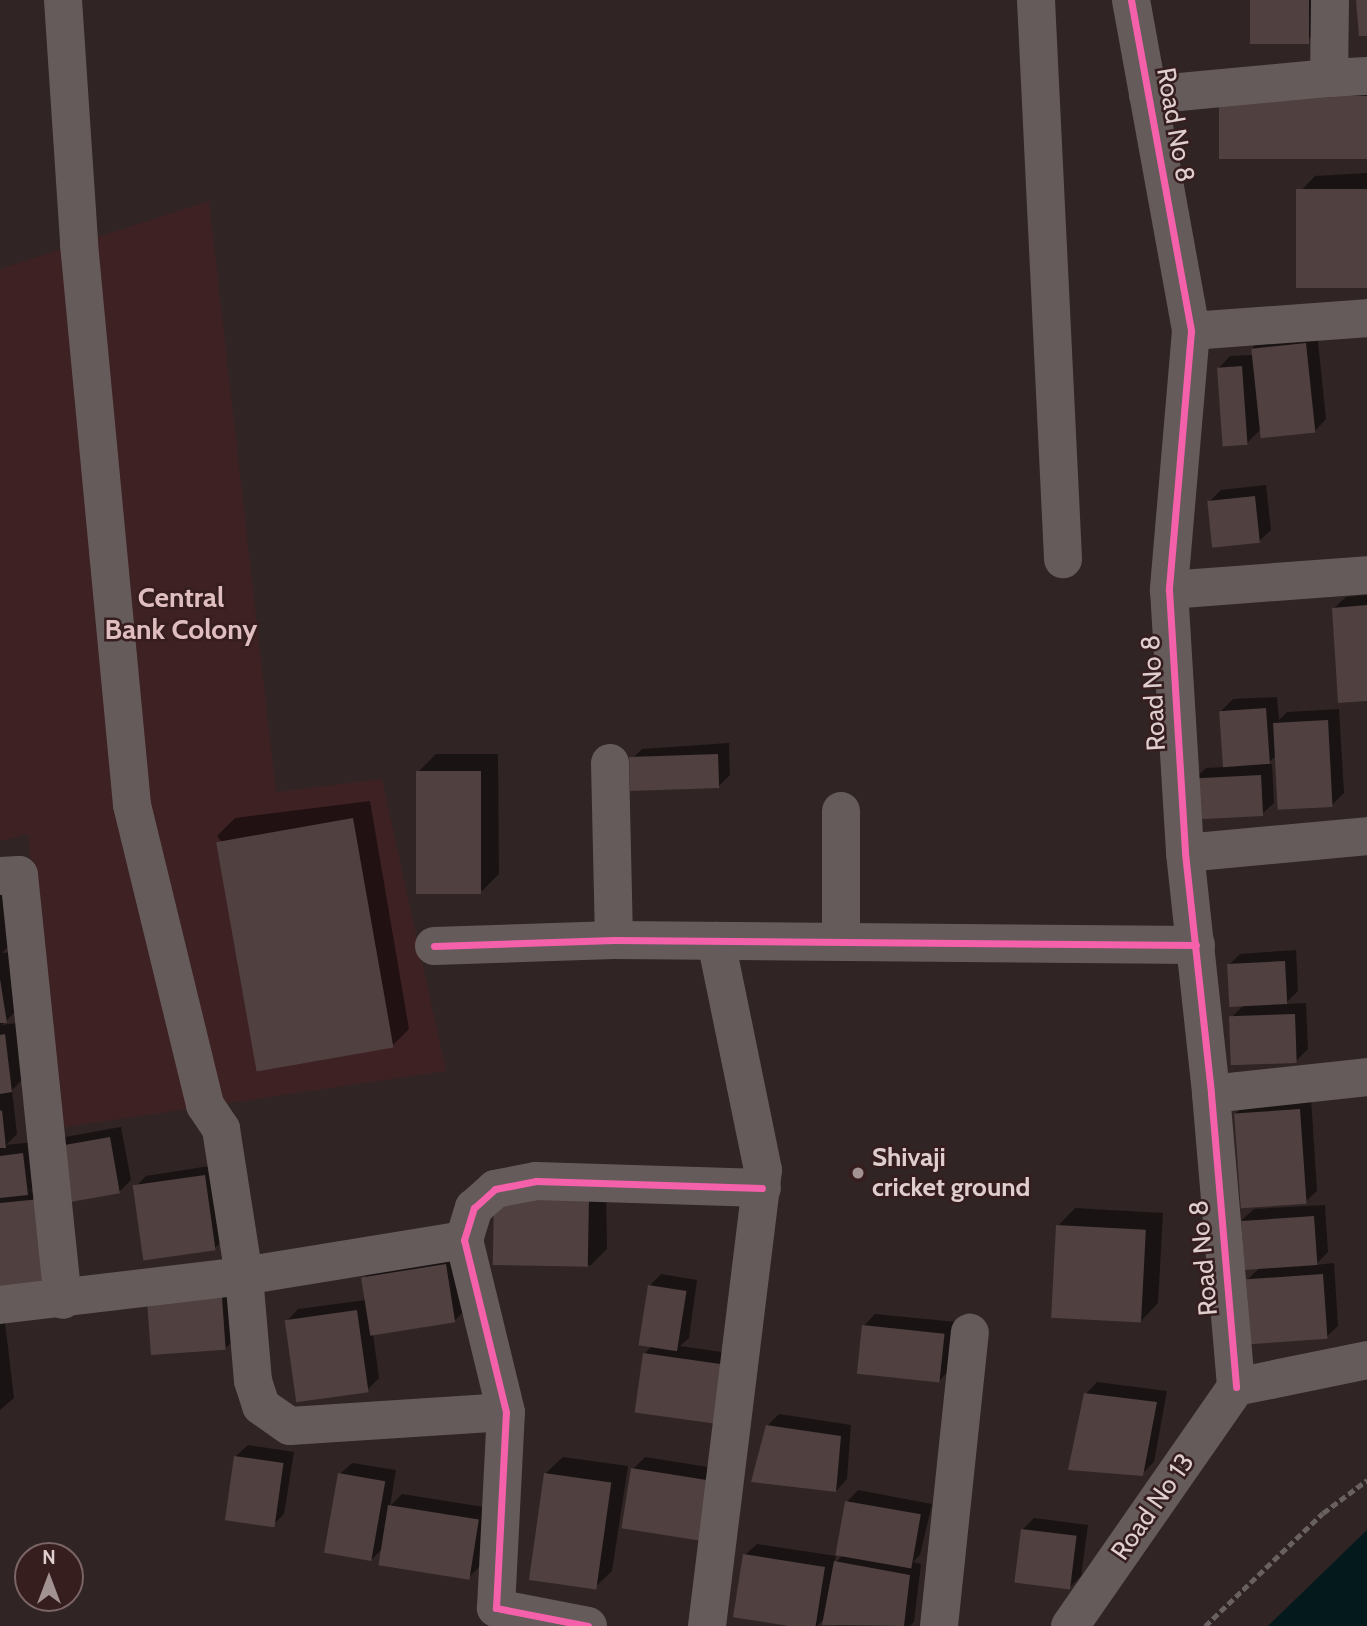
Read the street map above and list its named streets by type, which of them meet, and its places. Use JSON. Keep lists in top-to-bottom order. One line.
{"streets":{"street":["Road No 8","Road No 13"]},"crossings":[["Road No 8","Road No 13"]],"districts":["Central Bank Colony"],"places":["Shivaji cricket ground"],"north":"top"}
